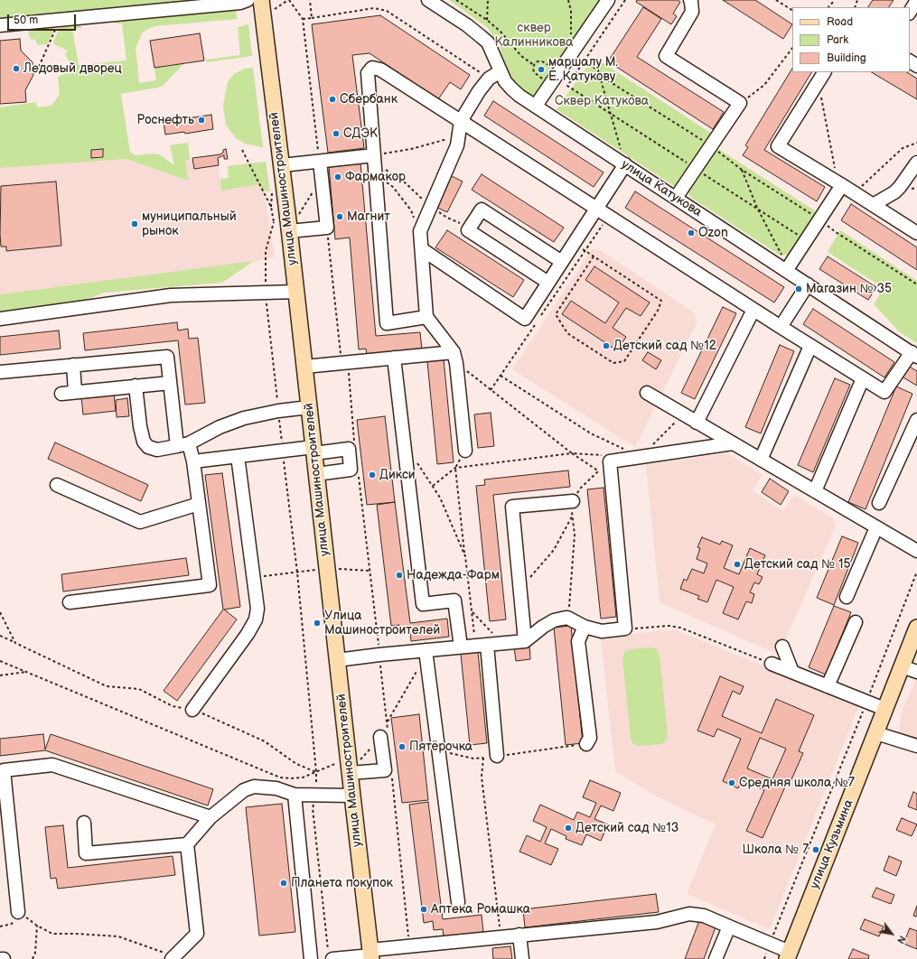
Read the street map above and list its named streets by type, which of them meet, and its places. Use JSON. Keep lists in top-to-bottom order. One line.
{"streets":{"main road":["улица Машиностроителей","улица Кузьмина"],"street":["улица Катукова"]},"parks":["сквер Калинникова","Сквер Катукова"],"places":["Ледовый дворец","маршалу М. Е. Катукову","Сбербанк","Роснефть","СДЭК","Фармакор","Магнит","муниципальный рынок","Ozon","Магазин № 35","Детский сад №12","Дикси","Детский сад № 15","Надежда-Фарм","Улица Машиностроителей","Пятёрочка","Средняя школа №7","Детский сад №13","Школа № 7","Планета покупок","Аптека Ромашка"],"legend":["Road","Park","Building"],"scale_bar":"50 m","north":"bottom right"}
